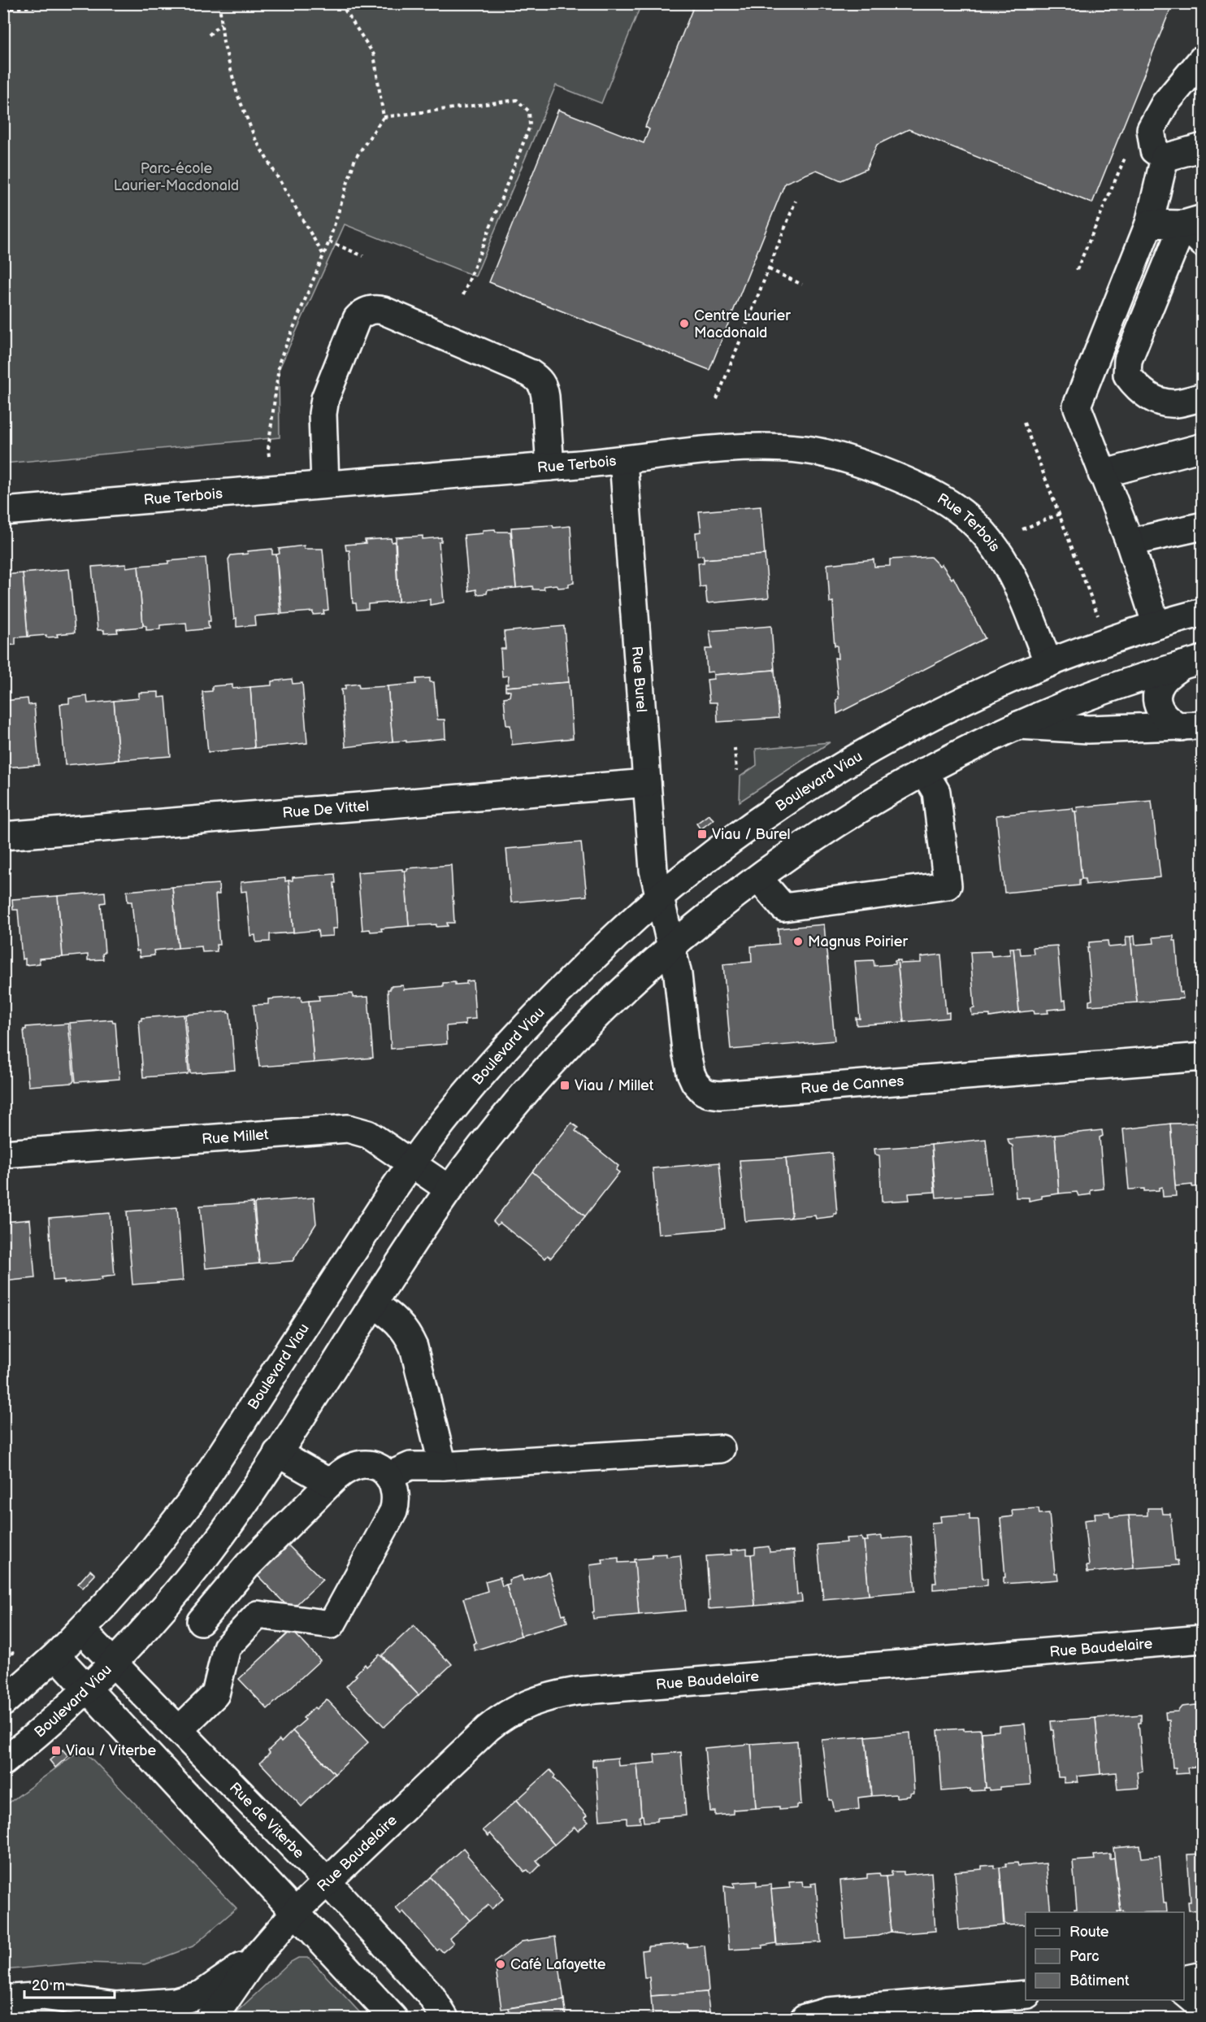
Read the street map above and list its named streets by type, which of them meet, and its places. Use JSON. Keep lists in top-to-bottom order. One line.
{"streets":{"street":["Rue Terbois","Rue Burel","Boulevard Viau","Rue De Vittel","Rue de Cannes","Rue Millet","Rue Baudelaire","Rue de Viterbe"]},"crossings":[["Rue Terbois","Rue Burel"],["Rue Terbois","Boulevard Viau"],["Rue Burel","Boulevard Viau"],["Rue Burel","Rue De Vittel"],["Rue Burel","Rue de Cannes"],["Boulevard Viau","Rue de Cannes"],["Boulevard Viau","Rue Millet"],["Boulevard Viau","Rue de Viterbe"],["Rue Baudelaire","Rue de Viterbe"]],"parks":["Parc-école Laurier-Macdonald"],"places":{"other":["Centre Laurier Macdonald","Magnus Poirier","Café Lafayette"],"transit":["Viau / Burel","Viau / Millet","Viau / Viterbe"]},"legend":["Route","Parc","Bâtiment"],"scale_bar":"20 m"}
